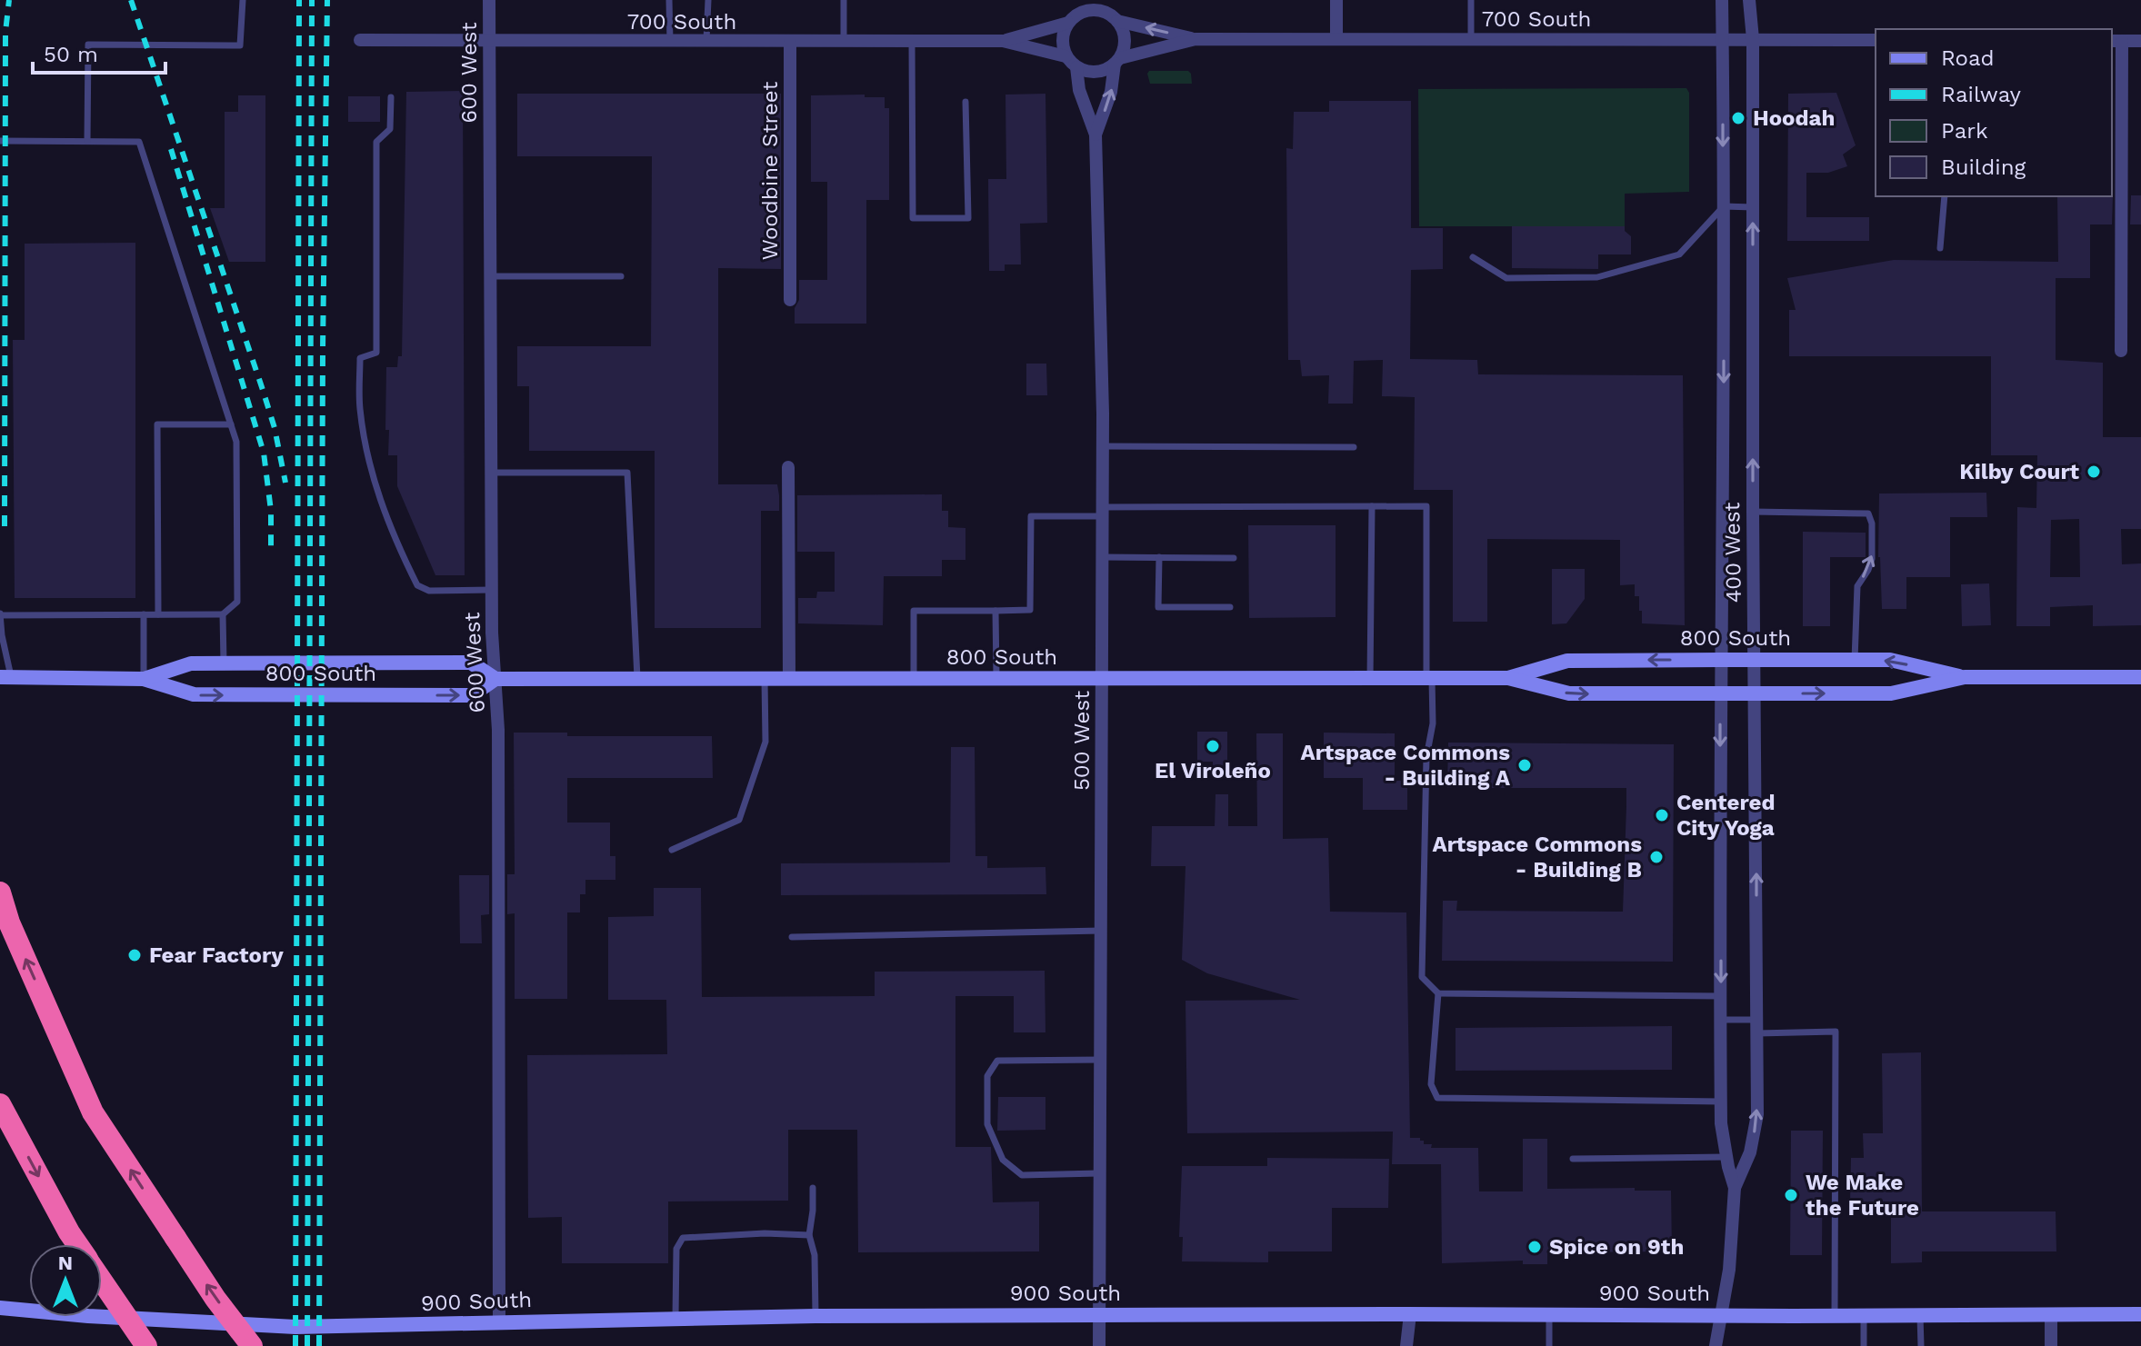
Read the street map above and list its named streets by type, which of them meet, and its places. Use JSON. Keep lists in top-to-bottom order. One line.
{"streets":{"street":["700 South","600 West","Woodbine Street","400 West","800 South","500 West","900 South"]},"crossings":[["700 South","600 West"],["700 South","Woodbine Street"],["700 South","400 West"],["700 South","500 West"],["600 West","800 South"],["600 West","900 South"],["400 West","800 South"],["400 West","900 South"],["800 South","500 West"],["500 West","900 South"]],"places":["Hoodah","Kilby Court","El Viroleño","Artspace Commons - Building A","Centered City Yoga","Artspace Commons - Building B","Fear Factory","We Make the Future","Spice on 9th"],"legend":["Road","Railway","Park","Building"],"scale_bar":"50 m","north":"top"}
